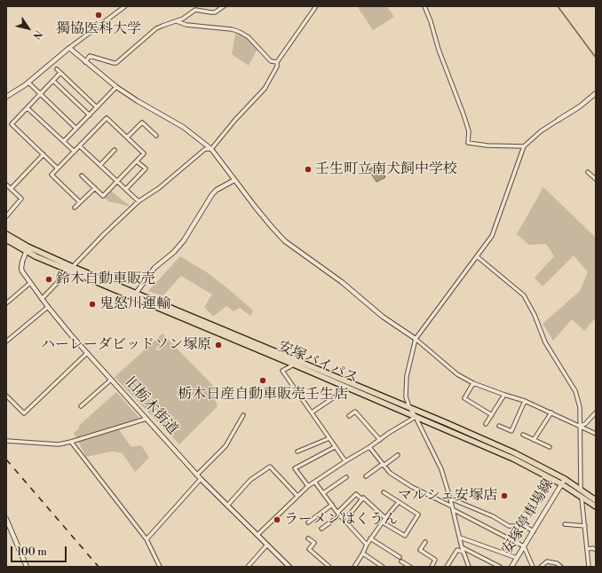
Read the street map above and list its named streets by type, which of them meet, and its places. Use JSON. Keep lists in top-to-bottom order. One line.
{"streets":{"main road":["安塚バイパス"],"street":["旧栃木街道","安塚停車場線"]},"crossings":[["安塚バイパス","旧栃木街道"],["安塚バイパス","安塚停車場線"]],"places":["獨協医科大学","壬生町立南犬飼中学校","鈴木自動車販売","鬼怒川運輸","ハーレーダビッドソン塚原","栃木日産自動車販売壬生店","マルシェ安塚店","ラーメンはくうん"],"scale_bar":"100 m","north":"bottom right"}
